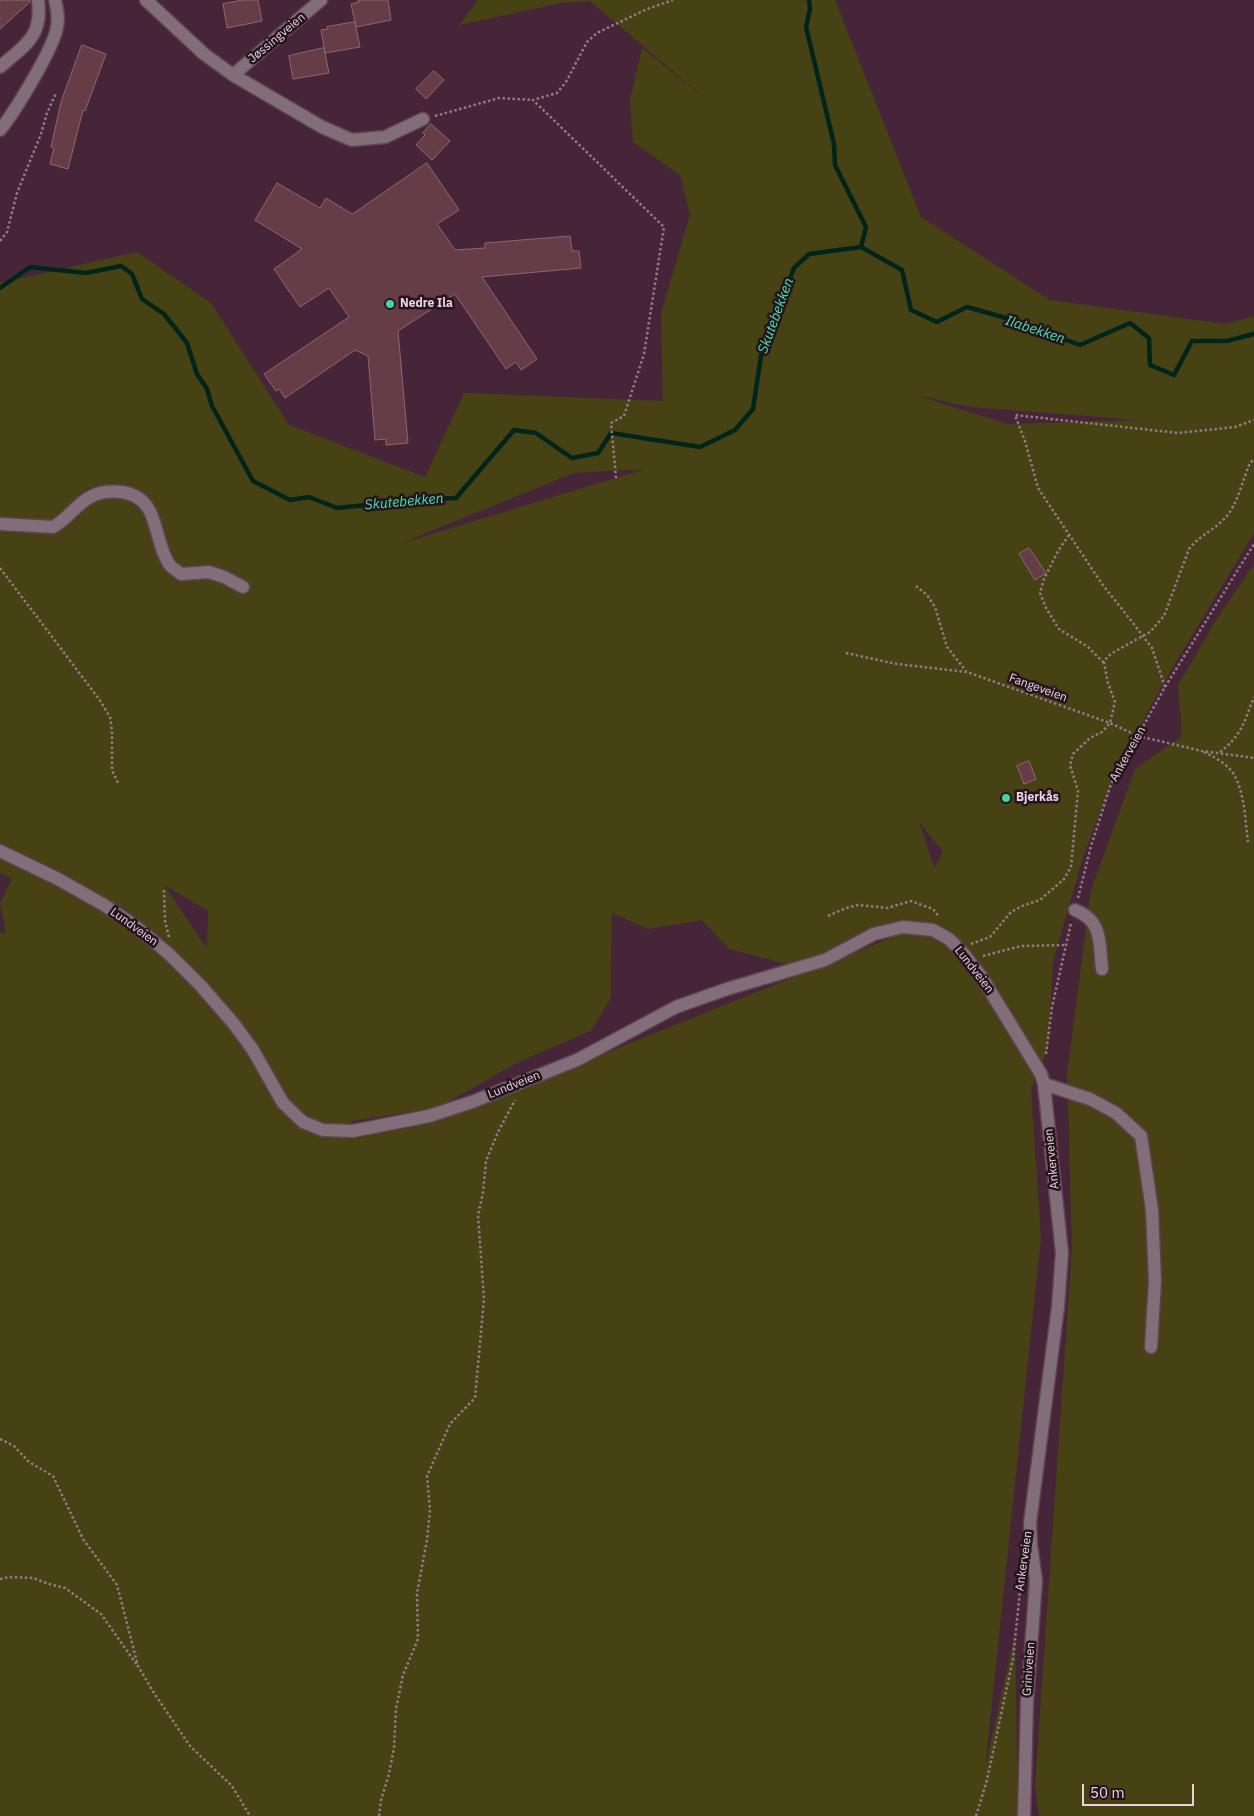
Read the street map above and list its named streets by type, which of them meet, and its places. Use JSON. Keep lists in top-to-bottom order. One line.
{"streets":{"street":["Jøssingveien","Ankerveien","Lundveien","Griniveien"],"path":["Fangeveien"]},"crossings":[["Fangeveien","Ankerveien"],["Ankerveien","Lundveien"],["Ankerveien","Griniveien"]],"water":["Skutebekken","Ilabekken"],"places":["Nedre Ila","Bjerkås"],"scale_bar":"50 m"}
